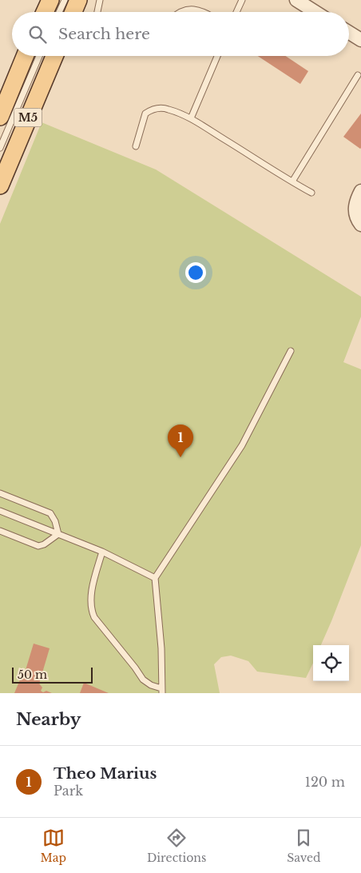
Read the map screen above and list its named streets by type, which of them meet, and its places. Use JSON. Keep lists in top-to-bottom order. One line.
{"streets":{"main road":["M5"]},"scale_bar":"50 m","page":{"search":"Search here","pins":"1","scale":"50 m","heading":"Nearby","list":[{"mark":"1","name":"Theo Marius","note":"Park","value":"120 m"}],"nav":["Map","Directions","Saved"]}}
